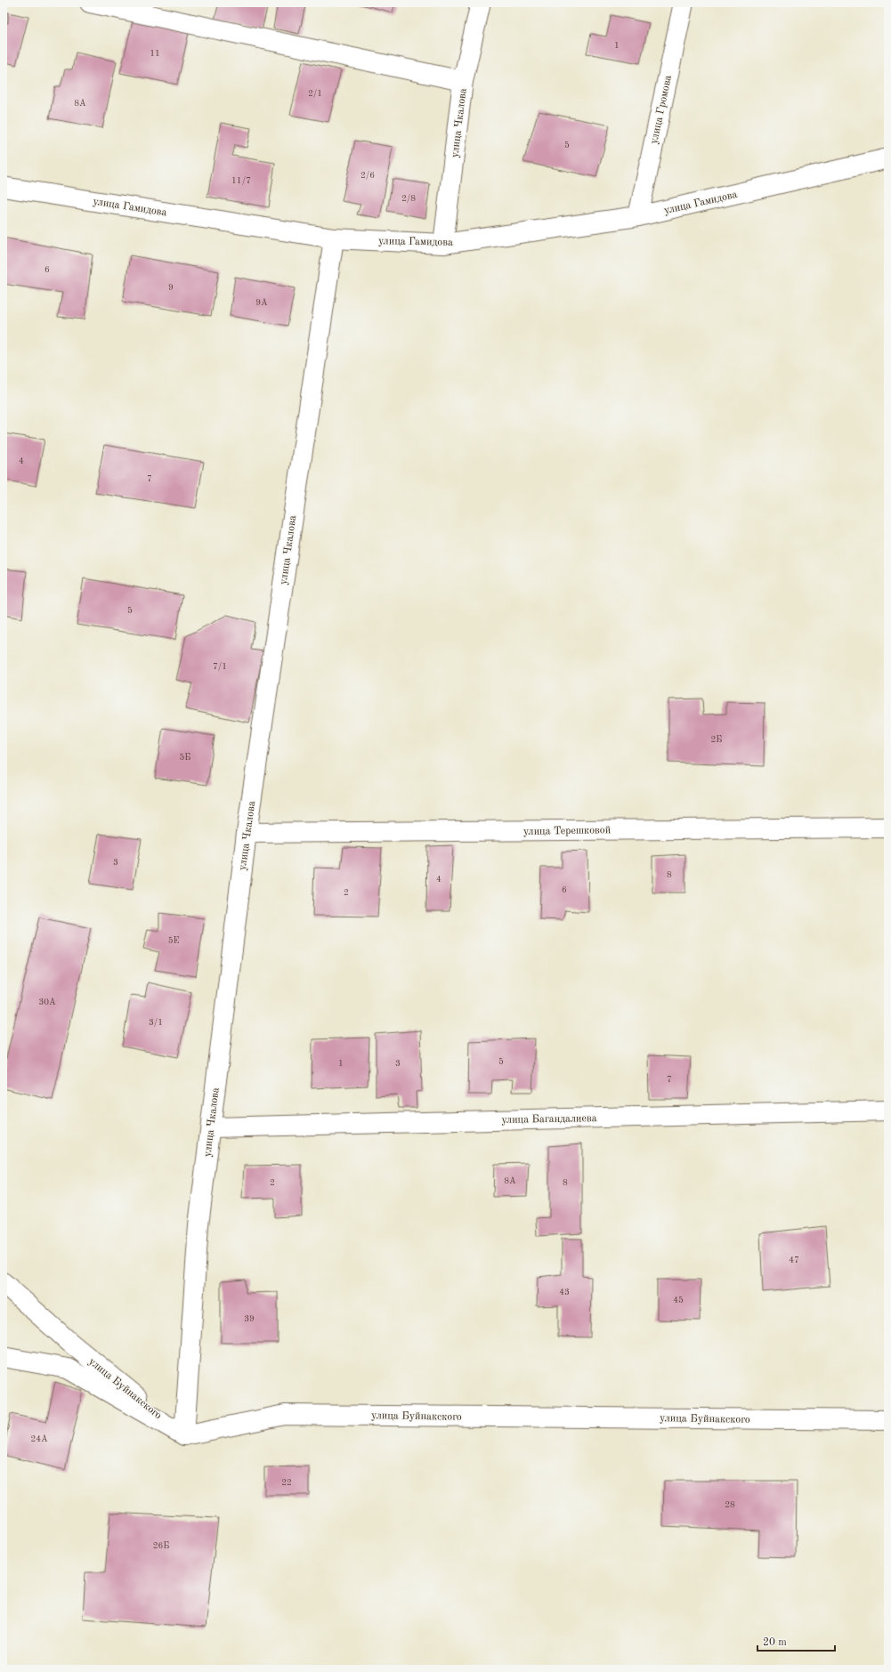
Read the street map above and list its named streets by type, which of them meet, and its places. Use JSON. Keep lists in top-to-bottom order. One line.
{"streets":{"street":["улица Громова","улица Чкалова","улица Гамидова","улица Терешковой","улица Багандалиева","улица Буйнакского"]},"crossings":[["улица Громова","улица Гамидова"],["улица Чкалова","улица Гамидова"],["улица Чкалова","улица Терешковой"],["улица Чкалова","улица Багандалиева"],["улица Чкалова","улица Буйнакского"]],"house_numbers":["1","11","2/1","8А","5","2/6","11/7","2/8","6","9","9А","4","7","5","7/1","2Б","5Б","3","8","4","6","2","5Е","30А","3/1","5","1","3","7","8А","2","8","47","43","45","39","24А","22","28","26Б"],"scale_bar":"20 m"}
